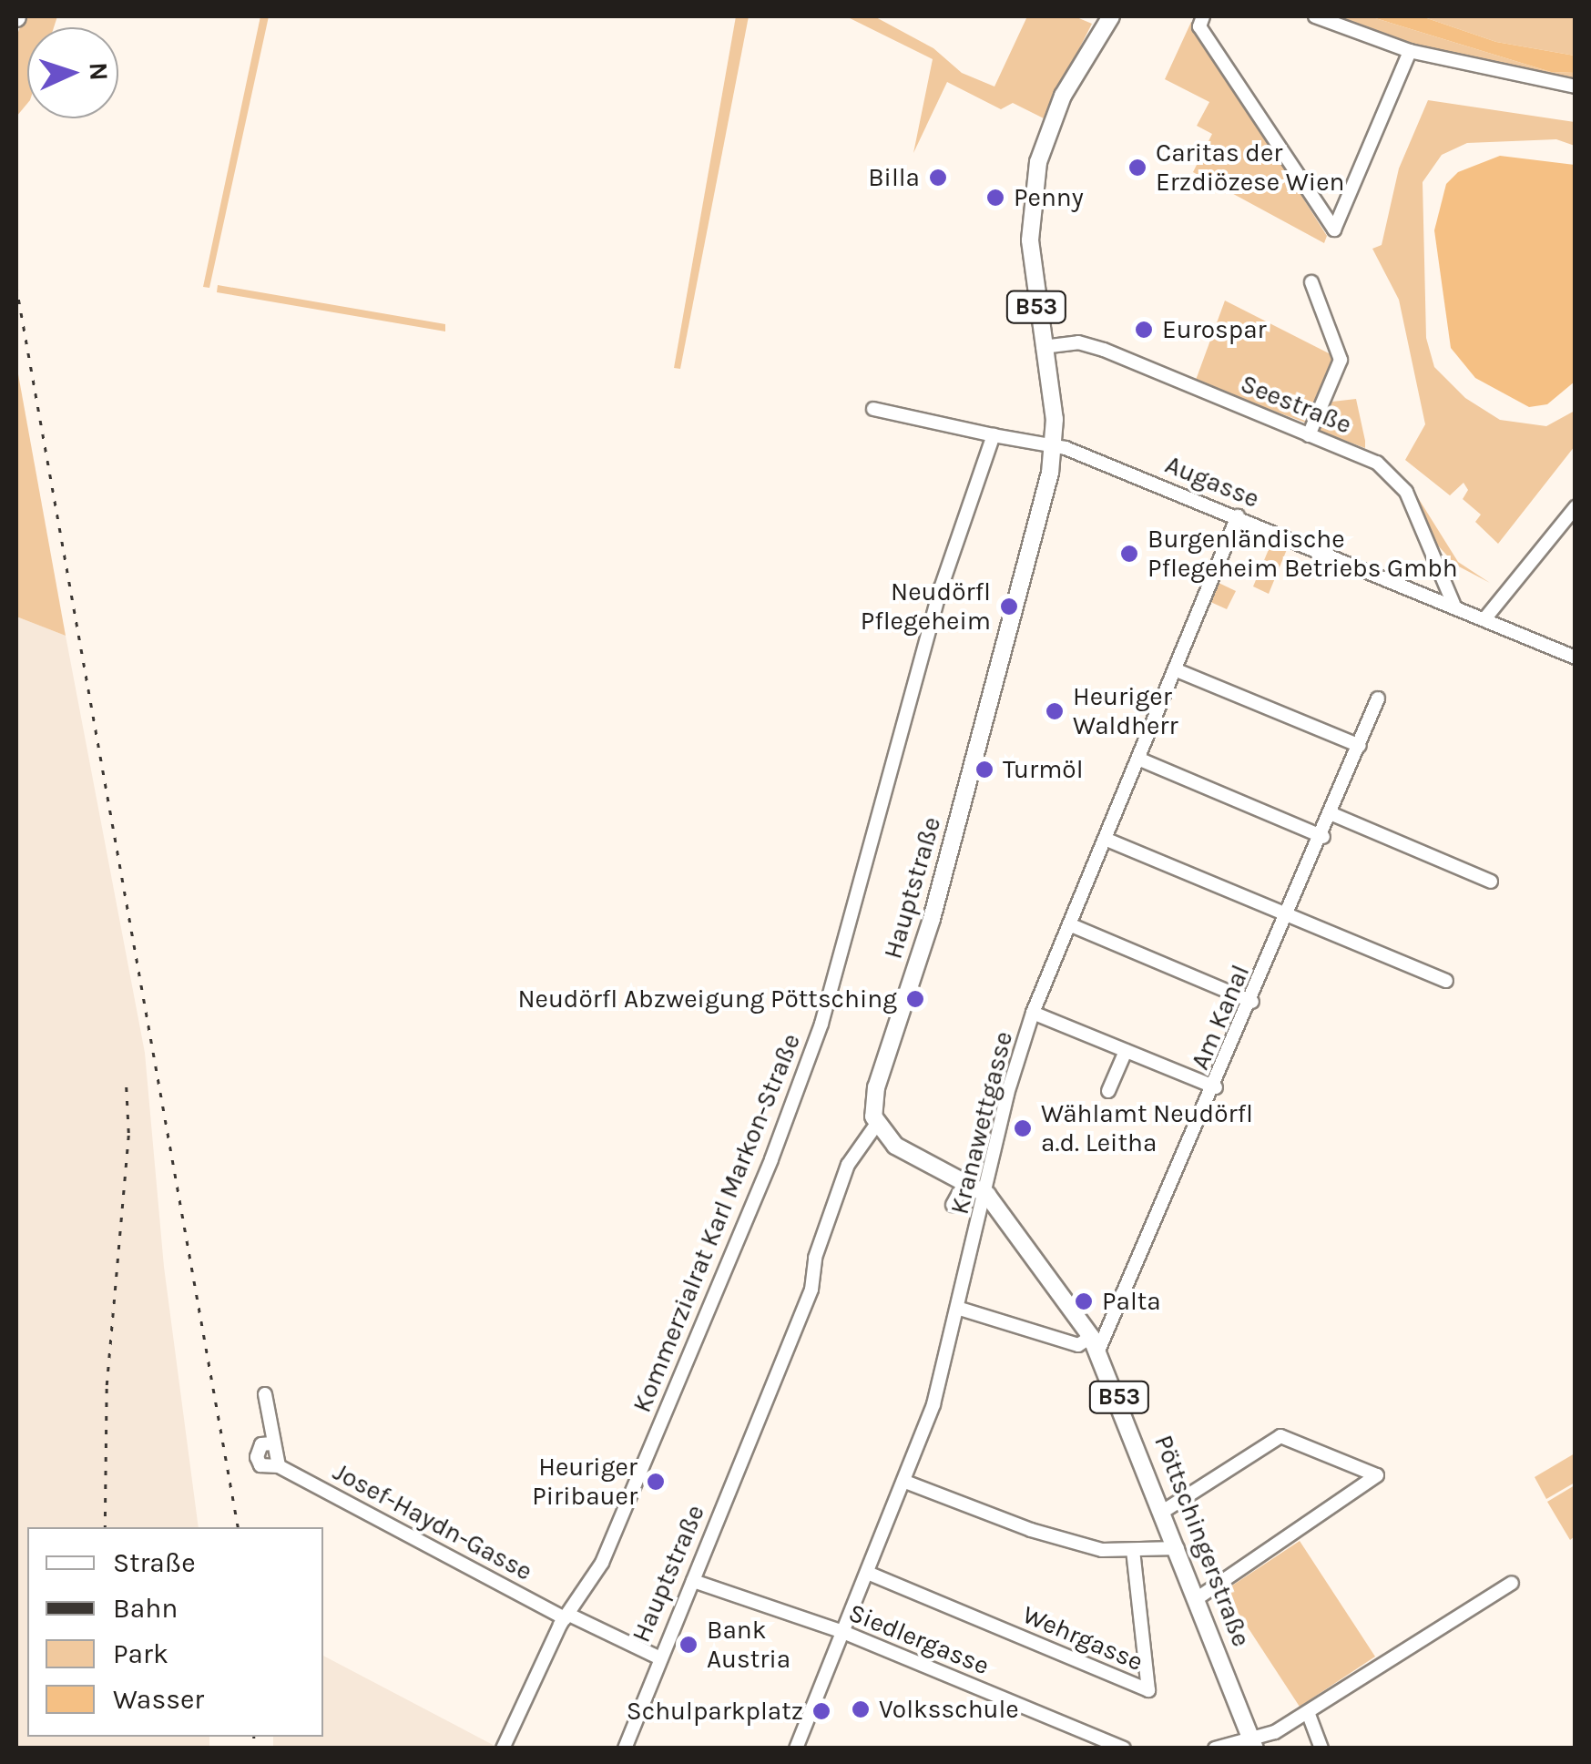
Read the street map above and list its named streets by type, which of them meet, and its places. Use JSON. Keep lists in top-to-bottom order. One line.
{"streets":{"main road":["B53","Hauptstraße","Pöttschingerstraße"],"street":["Seestraße","Augasse","Am Kanal","Kranawettgasse","Kommerzialrat Karl Markon-Straße","Josef-Haydn-Gasse","Wehrgasse","Siedlergasse"]},"crossings":[["Seestraße","Augasse"],["Seestraße","Hauptstraße"],["Augasse","Hauptstraße"],["Augasse","Kranawettgasse"],["Hauptstraße","Josef-Haydn-Gasse"],["Hauptstraße","Pöttschingerstraße"],["Hauptstraße","Siedlergasse"],["Am Kanal","Pöttschingerstraße"],["Kranawettgasse","Pöttschingerstraße"],["Kranawettgasse","Wehrgasse"],["Kranawettgasse","Siedlergasse"],["Kommerzialrat Karl Markon-Straße","Josef-Haydn-Gasse"]],"places":["Caritas der Erzdiözese Wien","Billa","Penny","Eurospar","Burgenländische Pflegeheim Betriebs Gmbh","Neudörfl Pflegeheim","Heuriger Waldherr","Turmöl","Neudörfl Abzweigung Pöttsching","Wählamt Neudörfl a.d. Leitha","Palta","Heuriger Piribauer","Bank Austria","Volksschule","Schulparkplatz"],"legend":["Straße","Bahn","Park","Wasser"],"north":"right"}
